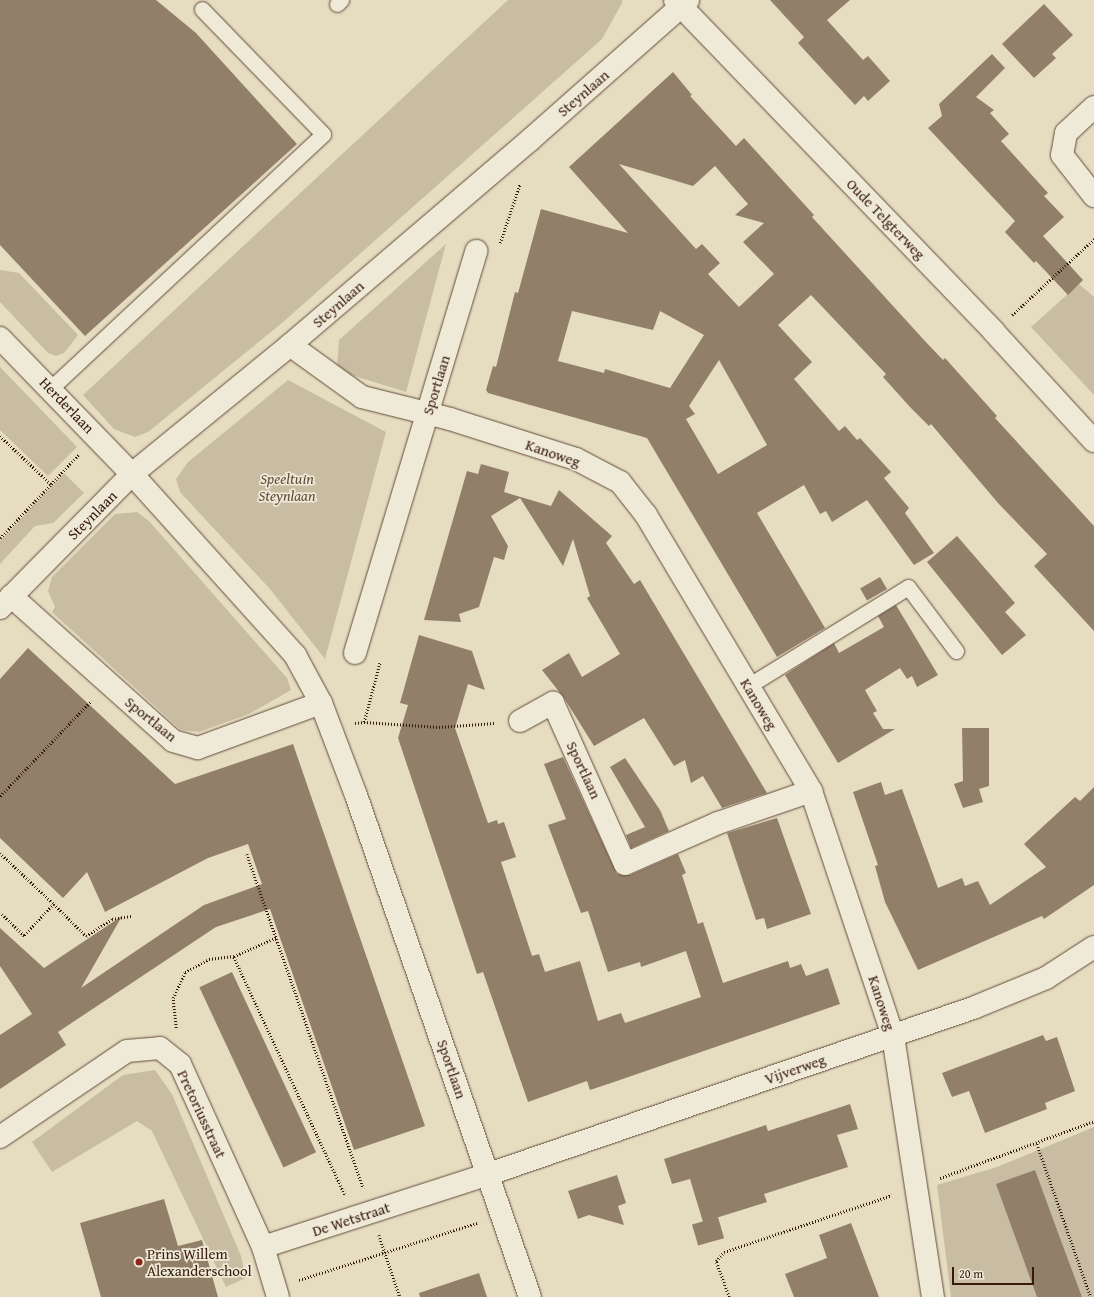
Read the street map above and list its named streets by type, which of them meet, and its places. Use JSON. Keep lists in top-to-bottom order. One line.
{"streets":{"street":["Steynlaan","Oude Telgterweg","Sportlaan","Herderlaan","Kanoweg","Vijverweg","Pretoriusstraat","De Wetstraat"]},"crossings":[["Steynlaan","Oude Telgterweg"],["Steynlaan","Sportlaan"],["Steynlaan","Herderlaan"],["Steynlaan","Kanoweg"],["Sportlaan","Herderlaan"],["Sportlaan","Kanoweg"],["Sportlaan","Vijverweg"],["Sportlaan","De Wetstraat"],["Kanoweg","Vijverweg"],["Vijverweg","De Wetstraat"],["Pretoriusstraat","De Wetstraat"]],"parks":["Speeltuin Steynlaan"],"places":["Prins Willem Alexanderschool"],"scale_bar":"20 m"}
